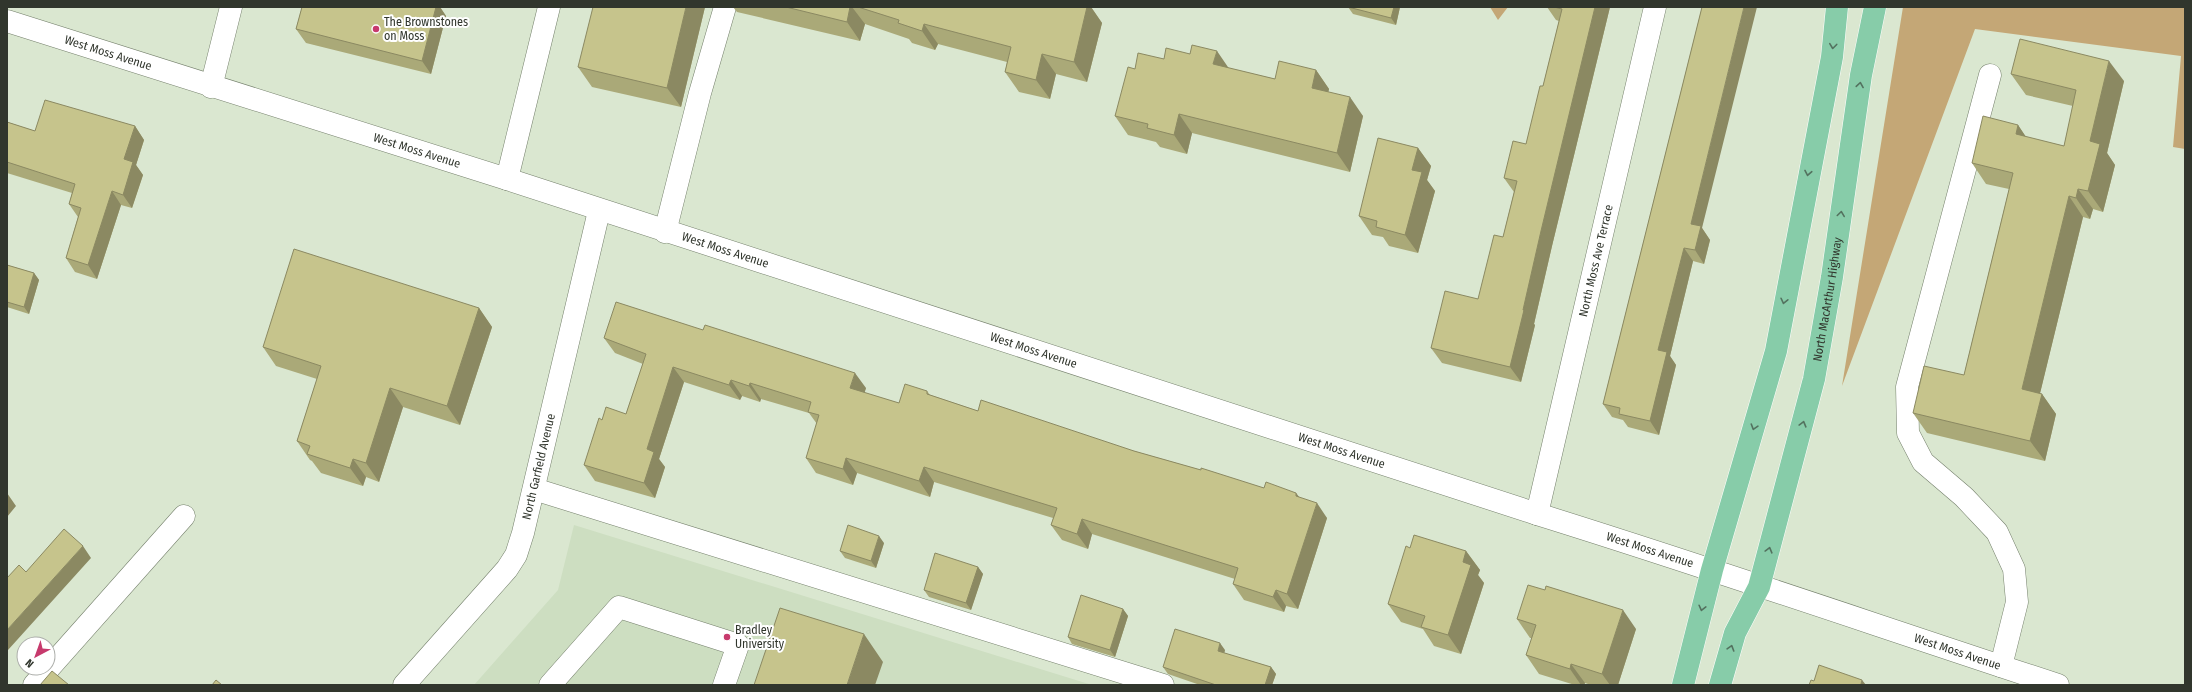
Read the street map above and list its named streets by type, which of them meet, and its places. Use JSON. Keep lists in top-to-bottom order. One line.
{"streets":{"main road":["North MacArthur Highway"],"street":["West Moss Avenue","North Moss Ave Terrace","North Garfield Avenue"]},"crossings":[["West Moss Avenue","North Moss Ave Terrace"],["West Moss Avenue","North MacArthur Highway"],["West Moss Avenue","North Garfield Avenue"]],"places":["The Brownstones on Moss","Bradley University"],"north":"bottom left"}
